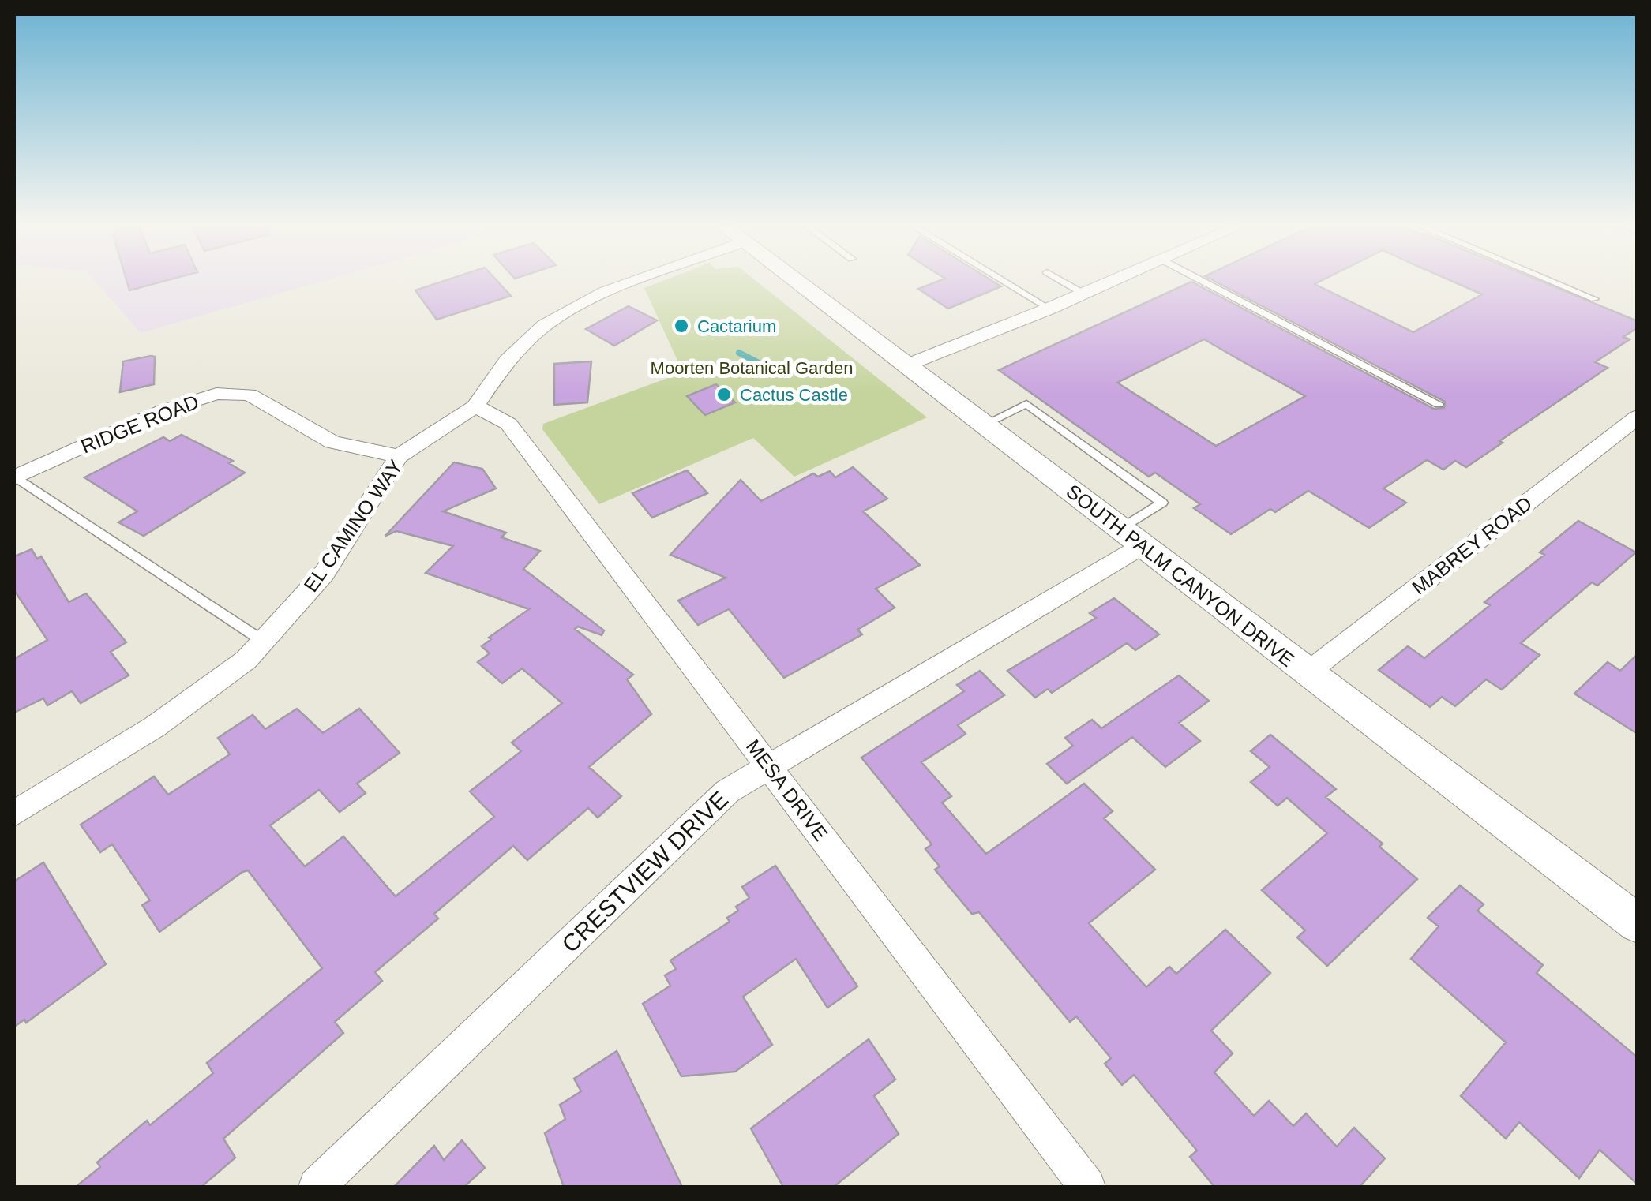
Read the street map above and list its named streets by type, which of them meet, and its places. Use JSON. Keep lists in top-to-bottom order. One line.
{"streets":{"street":["RIDGE ROAD","EL CAMINO WAY","MABREY ROAD","SOUTH PALM CANYON DRIVE","MESA DRIVE","CRESTVIEW DRIVE"]},"crossings":[["RIDGE ROAD","EL CAMINO WAY"],["EL CAMINO WAY","MESA DRIVE"],["MABREY ROAD","SOUTH PALM CANYON DRIVE"],["SOUTH PALM CANYON DRIVE","CRESTVIEW DRIVE"],["MESA DRIVE","CRESTVIEW DRIVE"]],"parks":["Moorten Botanical Garden"],"places":["Cactarium","Cactus Castle"]}
